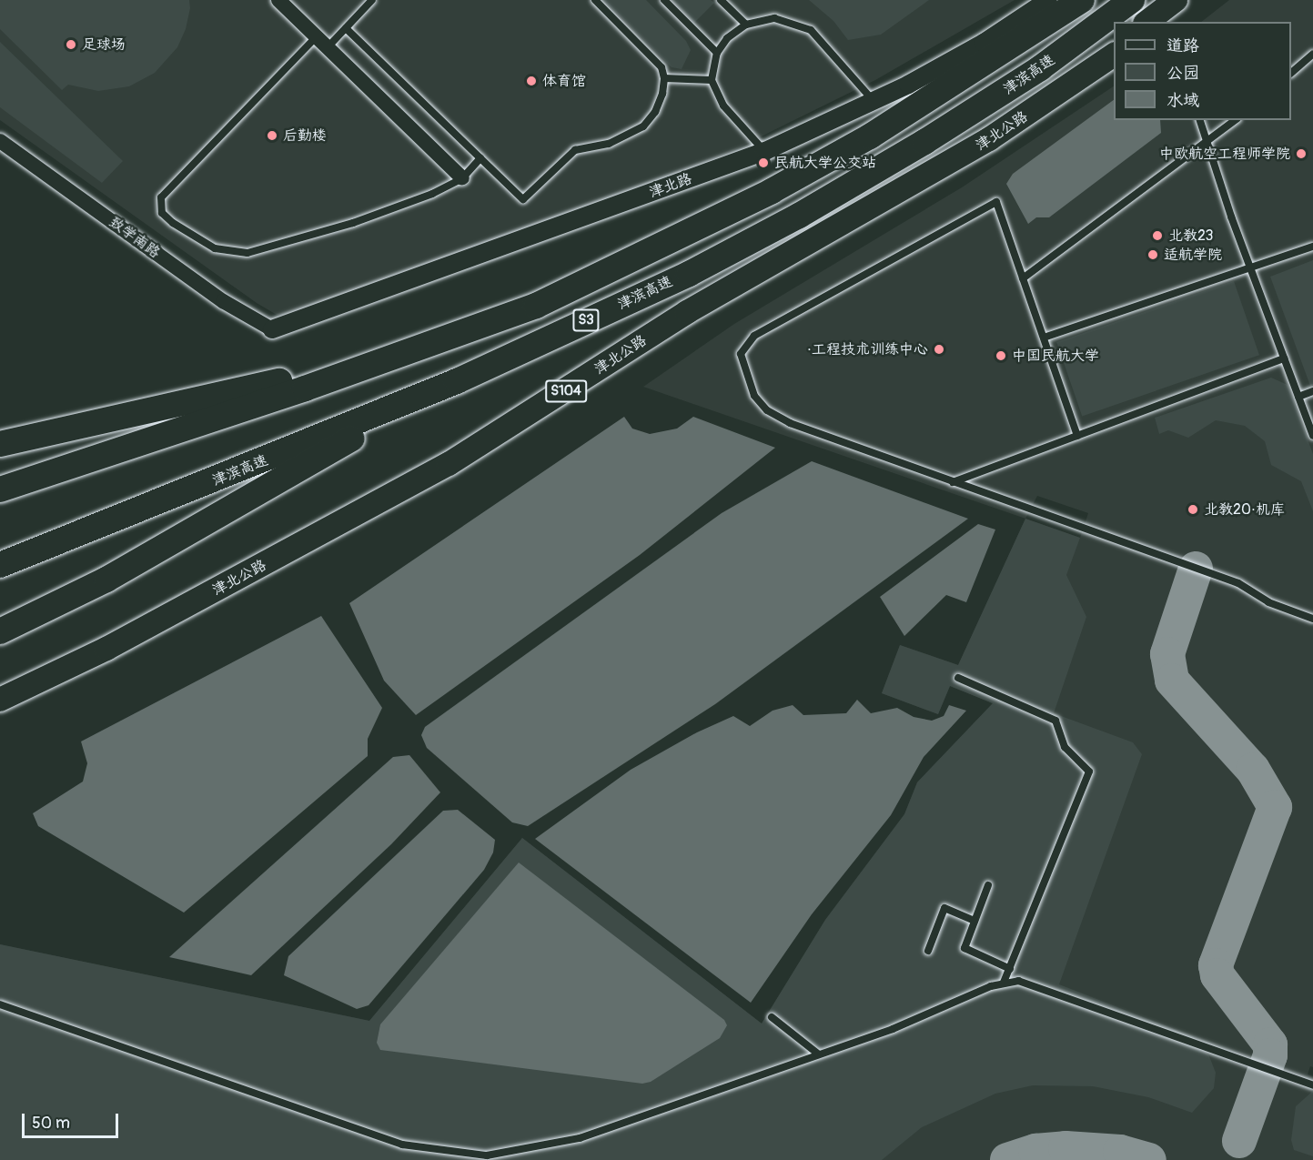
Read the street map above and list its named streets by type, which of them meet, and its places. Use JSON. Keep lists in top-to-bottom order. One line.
{"streets":{"highway":["津滨高速","S3"],"main road":["津北公路","S104"],"street":["津北路","致学南路"]},"crossings":[["津北路","致学南路"]],"places":["足球场","体育馆","后勤楼","中欧航空工程师学院","民航大学公交站","北教23","适航学院","·工程技术训练中心","中国民航大学","北教20·机库"],"legend":["道路","公园","水域"],"scale_bar":"50 m"}
